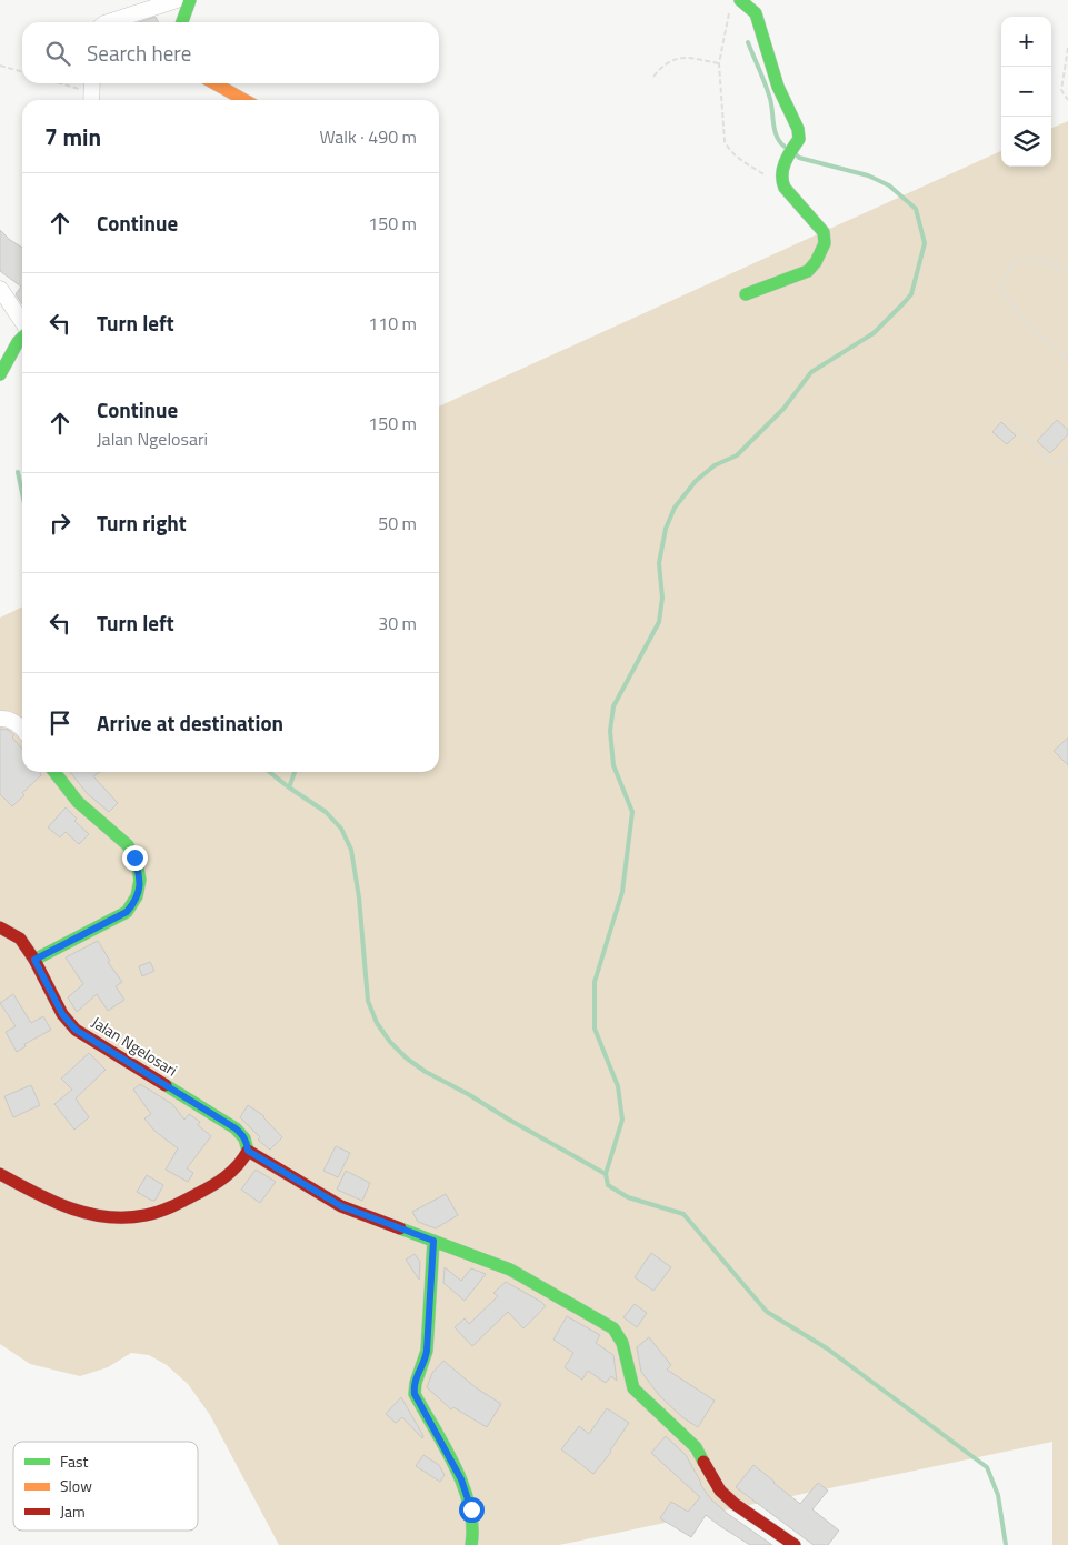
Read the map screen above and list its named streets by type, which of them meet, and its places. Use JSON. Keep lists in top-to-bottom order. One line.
{"streets":{"street":["Jalan Ngelosari"]},"legend":["Fast","Slow","Jam"],"page":{"map_buttons":["+","−"],"search":"Search here","heading":["7 min","Walk · 490 m"],"list":[["Continue","150 m"],["Turn left","110 m"],["Continue","Jalan Ngelosari","150 m"],["Turn right","50 m"],["Turn left","30 m"],"Arrive at destination"]}}
